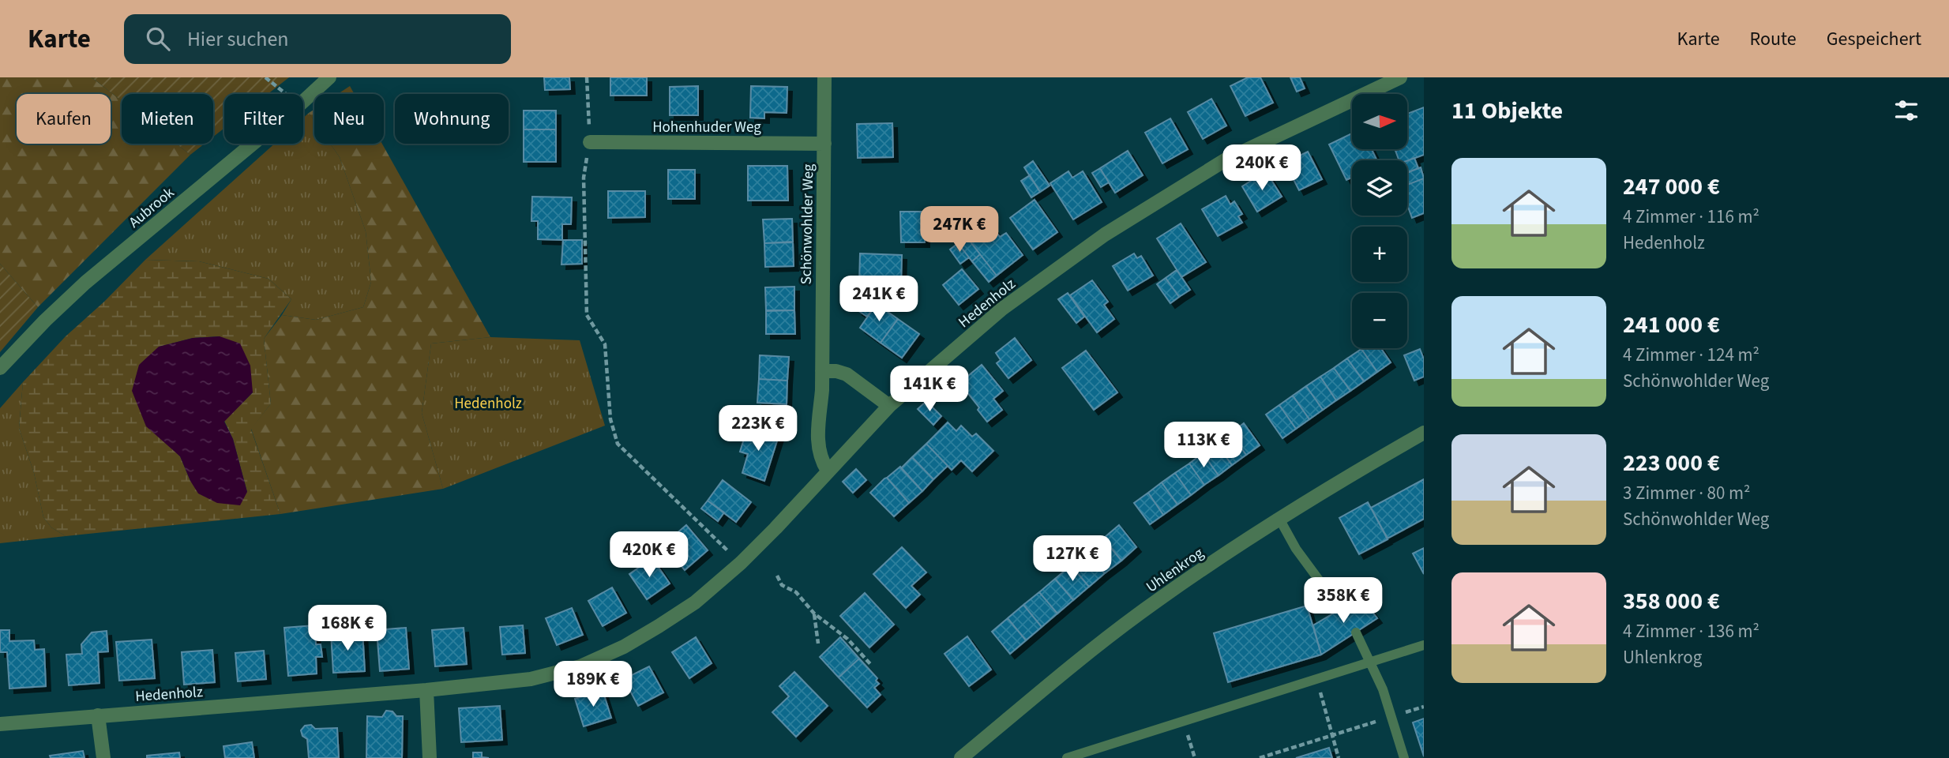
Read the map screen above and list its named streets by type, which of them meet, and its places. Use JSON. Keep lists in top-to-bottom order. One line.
{"streets":{"street":["Hohenhuder Weg","Aubrook","Schönwohlder Weg","Hedenholz","Uhlenkrog"]},"crossings":[["Hohenhuder Weg","Schönwohlder Weg"],["Schönwohlder Weg","Hedenholz"]],"parks":["Hedenholz"],"north":"right","page":{"header":"Karte","search":"Hier suchen","nav":["Karte","Route","Gespeichert"],"heading":"11 Objekte","map_buttons":["+","−"],"chip":["Kaufen","Mieten","Filter","Neu","Wohnung"],"list":[{"name":"247 000 €","note":"4 Zimmer · 116 m² · Hedenholz"},{"name":"241 000 €","note":"4 Zimmer · 124 m² · Schönwohlder Weg"},{"name":"223 000 €","note":"3 Zimmer · 80 m² · Schönwohlder Weg"},{"name":"358 000 €","note":"4 Zimmer · 136 m² · Uhlenkrog"}],"price":["240K €","247K €","241K €","141K €","223K €","113K €","420K €","127K €","358K €","168K €","189K €"]}}
